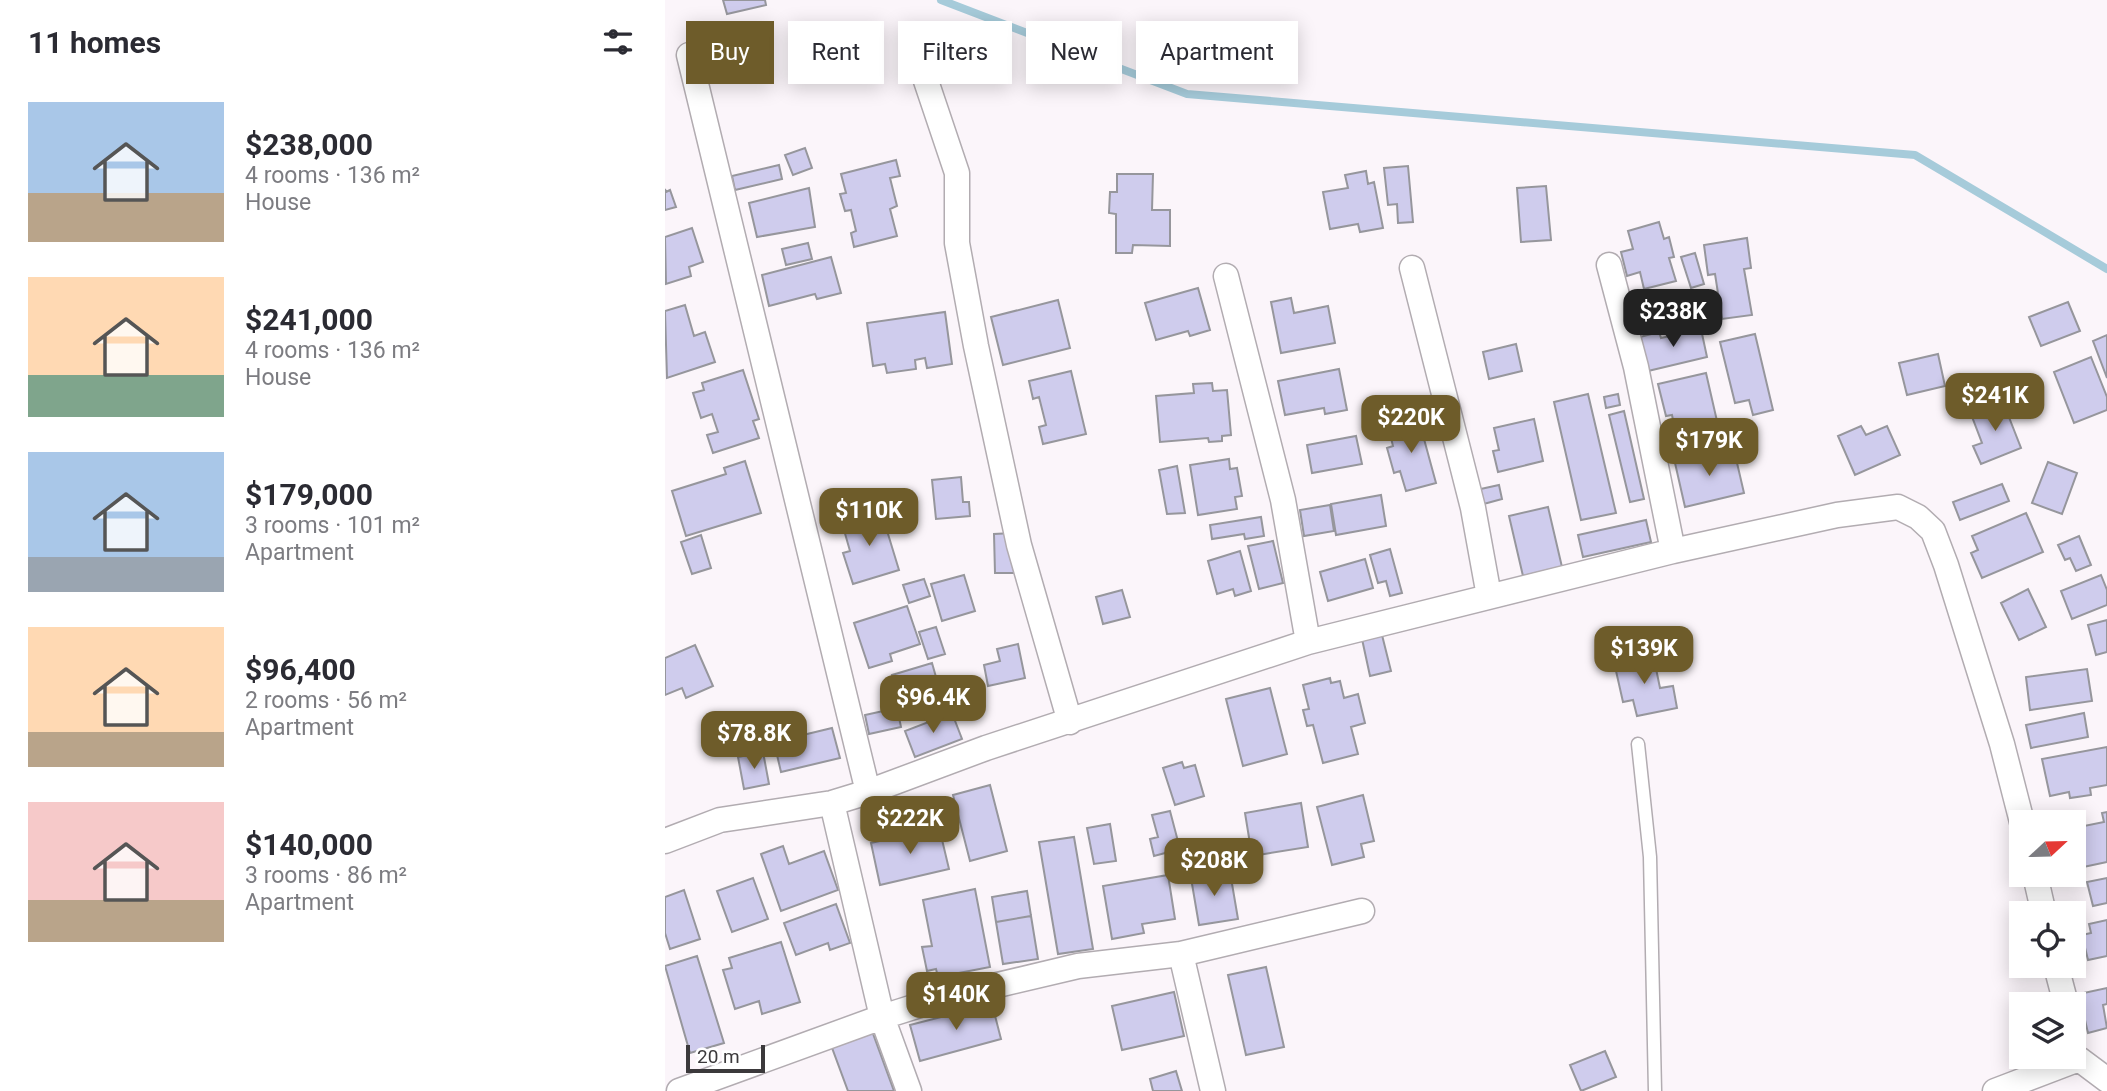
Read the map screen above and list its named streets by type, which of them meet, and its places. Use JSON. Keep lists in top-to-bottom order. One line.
{"scale_bar":"20 m","north":"right","page":{"heading":"11 homes","chip":["Buy","Rent","Filters","New","Apartment"],"list":[{"name":"$238,000","note":"4 rooms · 136 m² · House"},{"name":"$241,000","note":"4 rooms · 136 m² · House"},{"name":"$179,000","note":"3 rooms · 101 m² · Apartment"},{"name":"$96,400","note":"2 rooms · 56 m² · Apartment"},{"name":"$140,000","note":"3 rooms · 86 m² · Apartment"}],"price":["$238K","$241K","$220K","$179K","$110K","$139K","$96.4K","$78.8K","$222K","$208K","$140K"],"scale":"20 m"}}
